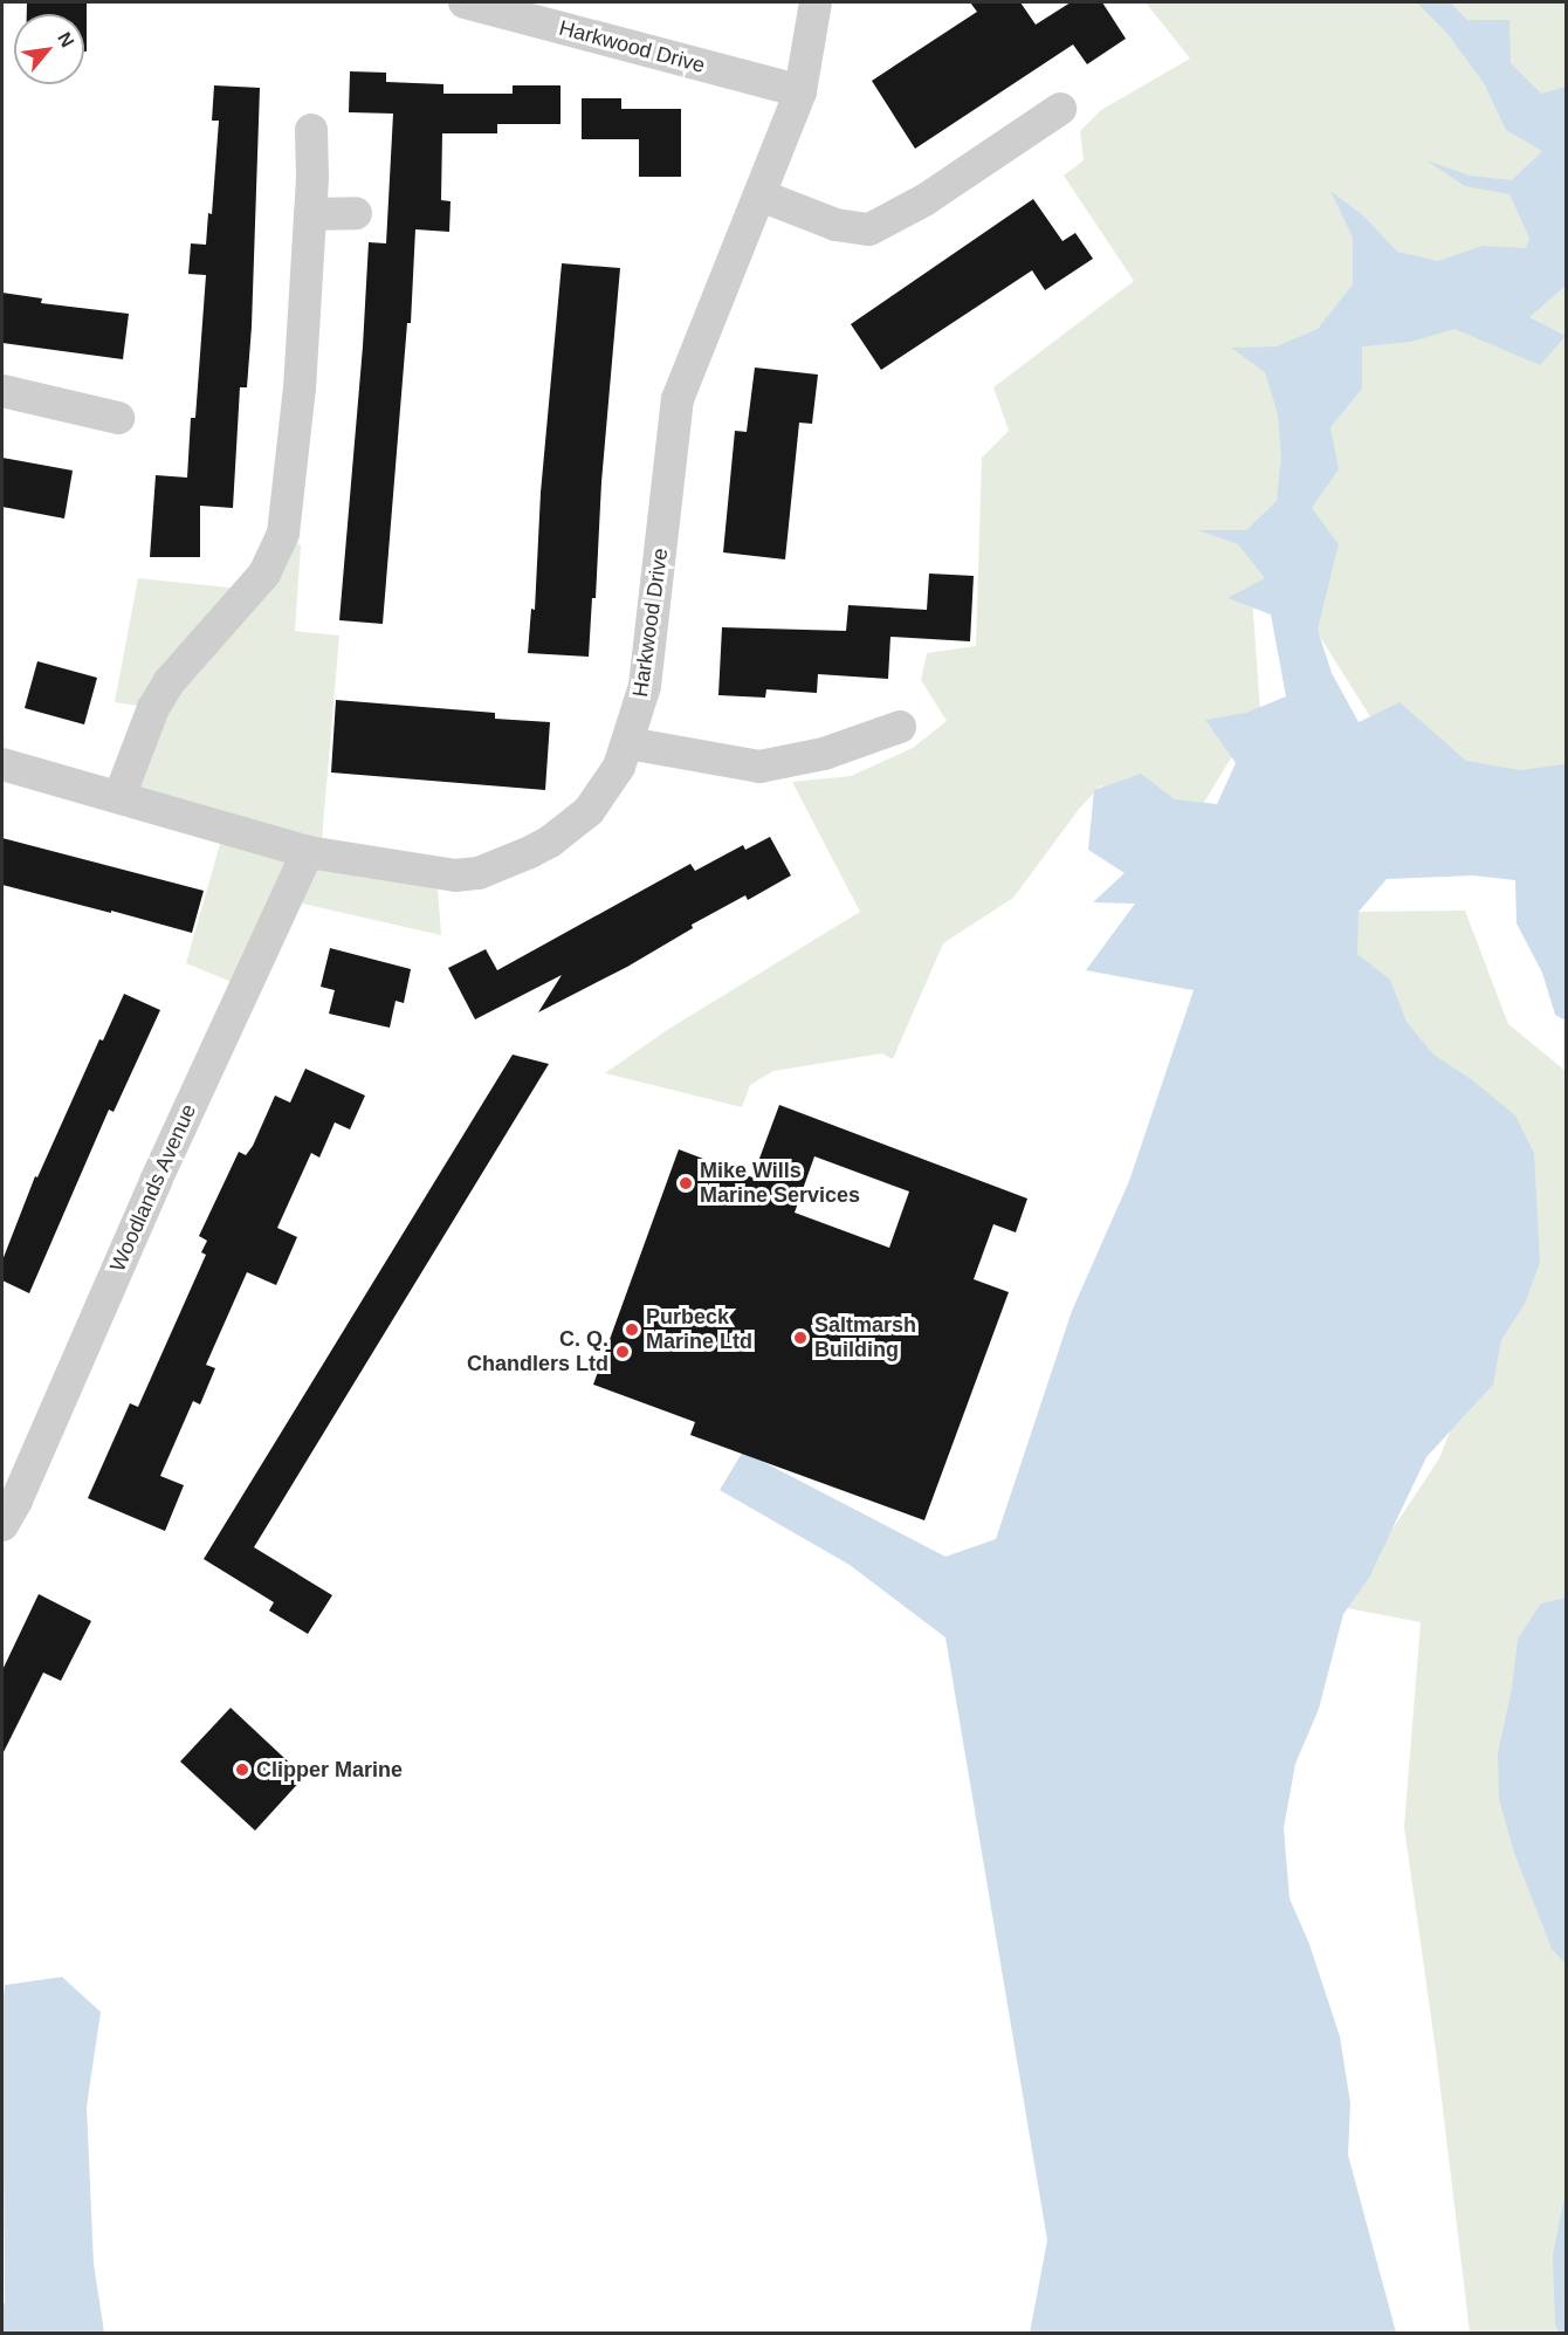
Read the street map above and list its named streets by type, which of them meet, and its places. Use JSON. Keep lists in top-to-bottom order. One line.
{"streets":{"street":["Harkwood Drive","Woodlands Avenue"]},"crossings":[["Harkwood Drive","Woodlands Avenue"]],"places":["Mike Wills Marine Services","Purbeck Marine Ltd","Saltmarsh Building","C. Q. Chandlers Ltd","Clipper Marine"],"north":"top right"}
